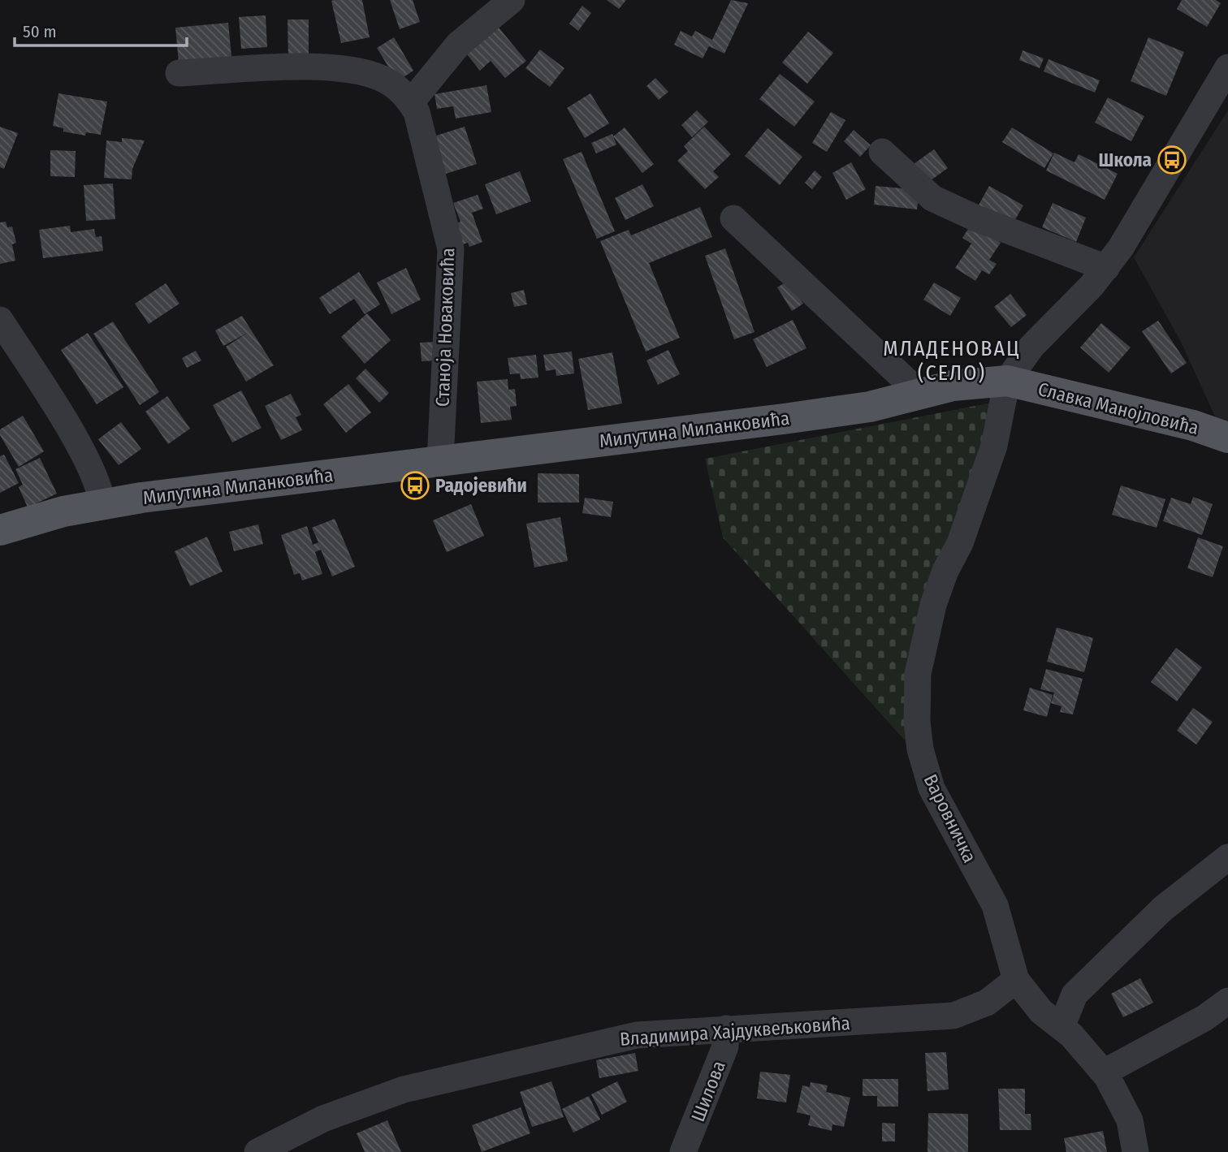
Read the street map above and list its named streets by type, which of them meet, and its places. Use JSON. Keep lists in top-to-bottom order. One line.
{"streets":{"main road":["Славка Манојловића","Милутина Миланковића"],"street":["Станоја Новаковића","Варовничка","Владимира Хајдуквељковића","Шилова"]},"crossings":[["Станоја Новаковића","Милутина Миланковића"],["Славка Манојловића","Милутина Миланковића"],["Славка Манојловића","Варовничка"],["Милутина Миланковића","Варовничка"],["Варовничка","Владимира Хајдуквељковића"],["Владимира Хајдуквељковића","Шилова"]],"districts":["МЛАДЕНОВАЦ (СЕЛО)"],"places":{"bus stop":["Школа","Радојевићи"]},"scale_bar":"50 m"}
